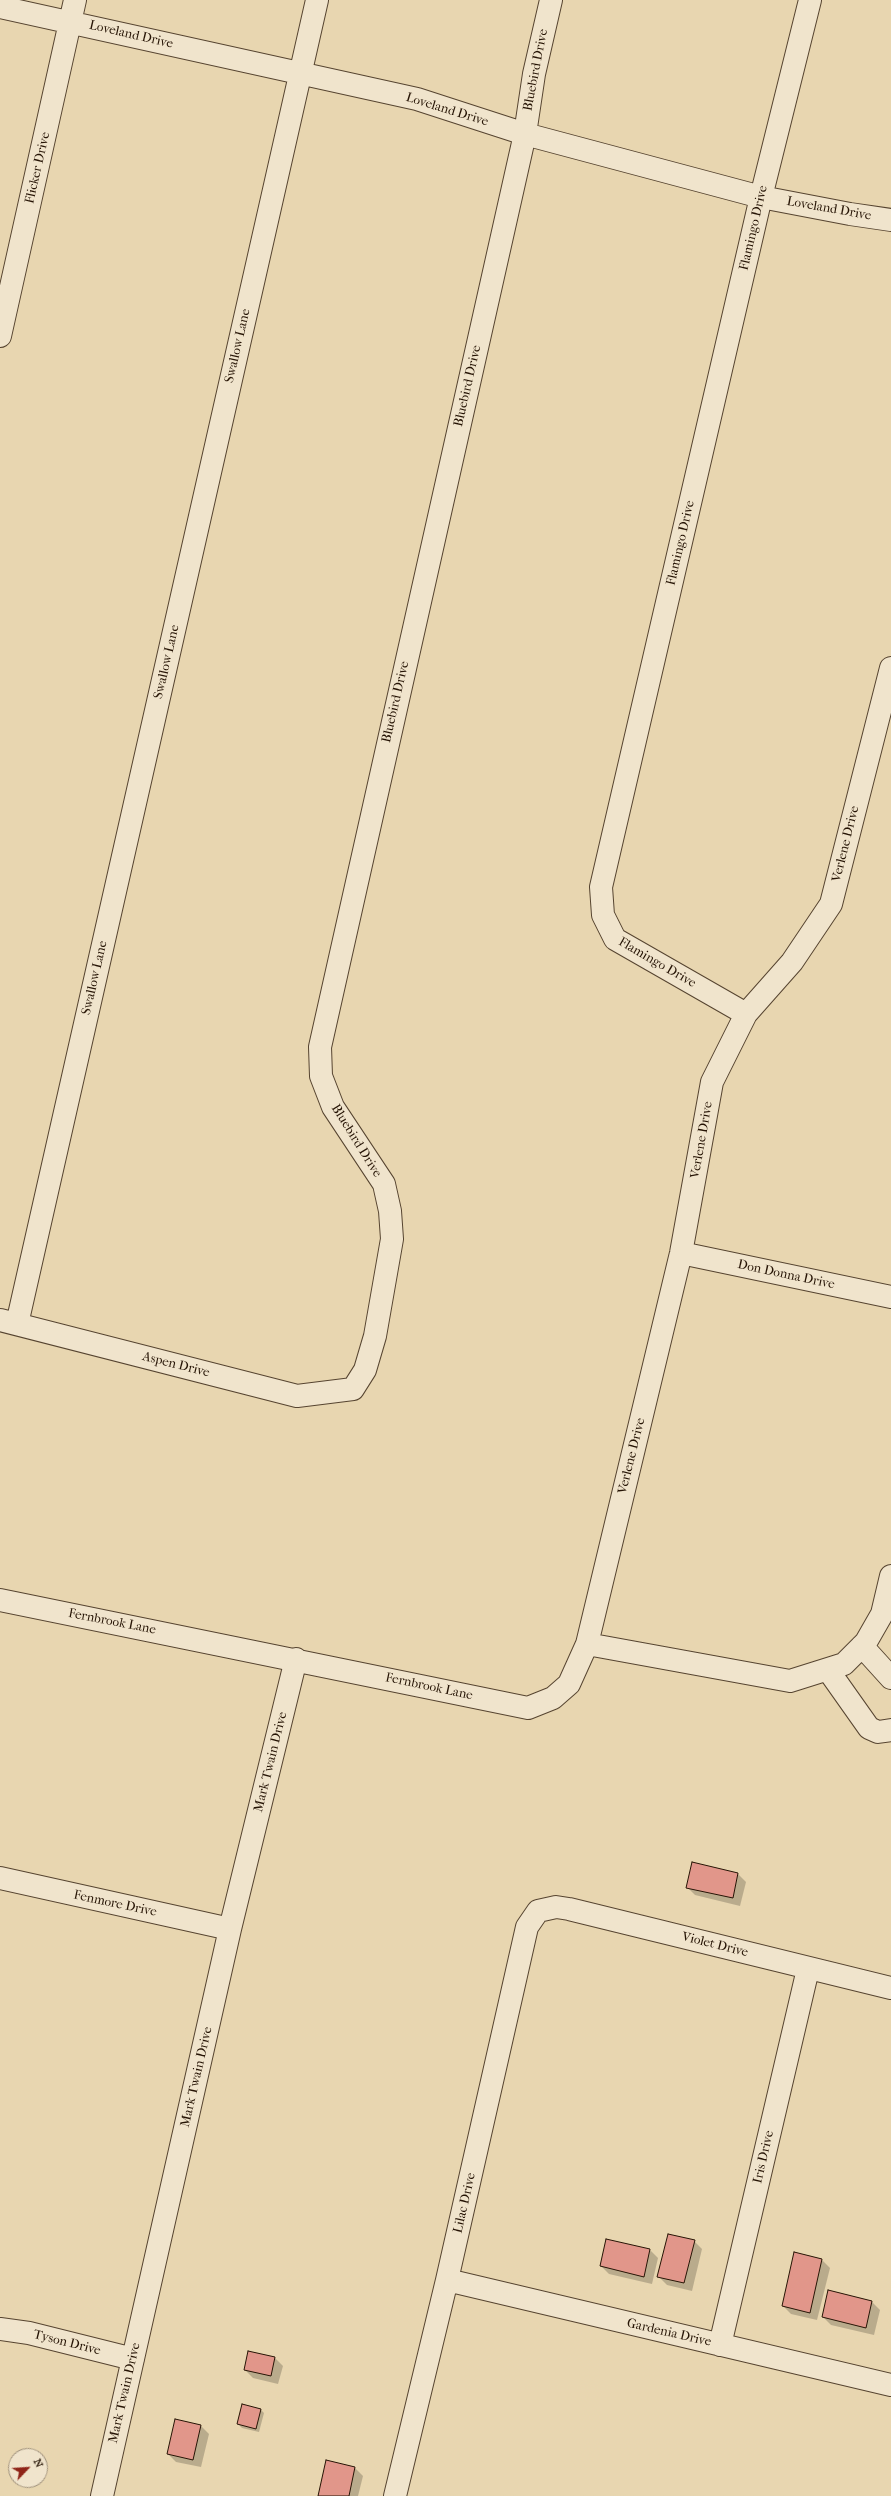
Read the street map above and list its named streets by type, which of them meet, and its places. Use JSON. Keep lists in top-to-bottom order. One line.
{"streets":{"street":["Loveland Drive","Bluebird Drive","Flicker Drive","Flamingo Drive","Swallow Lane","Verlene Drive","Don Donna Drive","Aspen Drive","Fernbrook Lane","Mark Twain Drive","Fenmore Drive","Violet Drive","Iris Drive","Lilac Drive","Gardenia Drive","Tyson Drive"]},"crossings":[["Loveland Drive","Bluebird Drive"],["Loveland Drive","Flicker Drive"],["Loveland Drive","Flamingo Drive"],["Loveland Drive","Swallow Lane"],["Bluebird Drive","Aspen Drive"],["Flamingo Drive","Verlene Drive"],["Swallow Lane","Aspen Drive"],["Verlene Drive","Don Donna Drive"],["Verlene Drive","Fernbrook Lane"],["Fernbrook Lane","Mark Twain Drive"],["Mark Twain Drive","Fenmore Drive"],["Mark Twain Drive","Tyson Drive"],["Violet Drive","Iris Drive"],["Violet Drive","Lilac Drive"],["Iris Drive","Gardenia Drive"],["Lilac Drive","Gardenia Drive"]],"north":"top right"}
